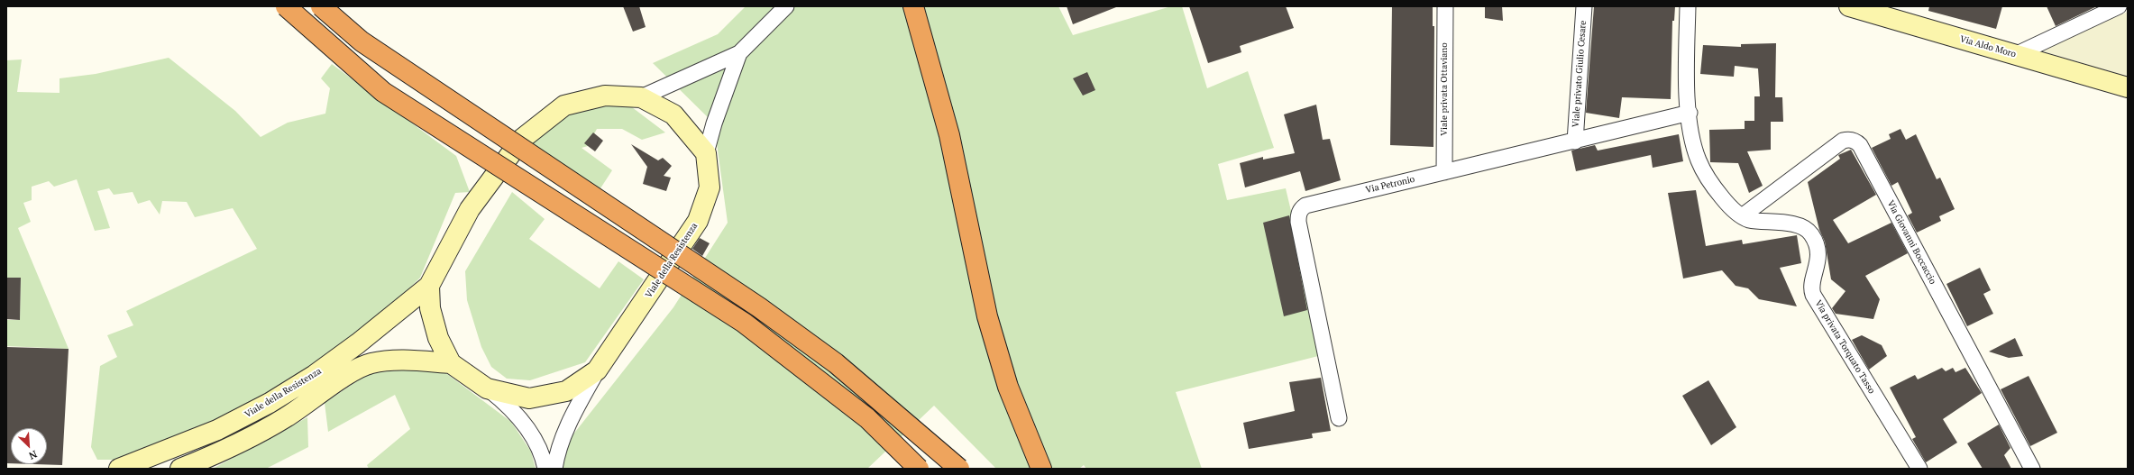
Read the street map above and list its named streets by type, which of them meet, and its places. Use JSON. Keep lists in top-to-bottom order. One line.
{"streets":{"street":["Via Aldo Moro","Viale privato Giulio Cesare","Viale privata Ottaviano","Via Petronio","Via Giovanni Boccaccio","Viale della Resistenza","Via privata Torquato Tasso"]},"crossings":[["Viale privato Giulio Cesare","Via Petronio"],["Viale privata Ottaviano","Via Petronio"],["Via Giovanni Boccaccio","Via privata Torquato Tasso"]],"north":"bottom right"}
